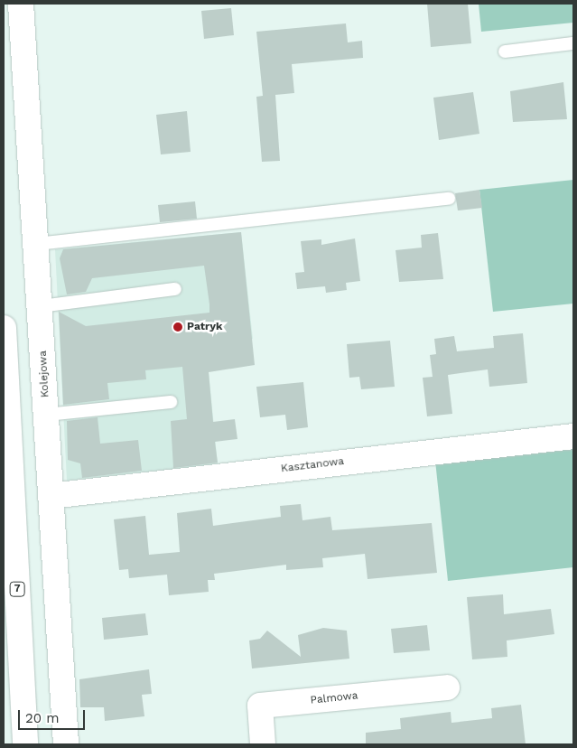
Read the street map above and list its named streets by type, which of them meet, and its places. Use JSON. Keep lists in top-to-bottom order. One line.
{"streets":{"main road":["Kolejowa","Kasztanowa","7","Palmowa"]},"crossings":[["Kolejowa","Kasztanowa"]],"places":["Patryk"],"scale_bar":"20 m"}
